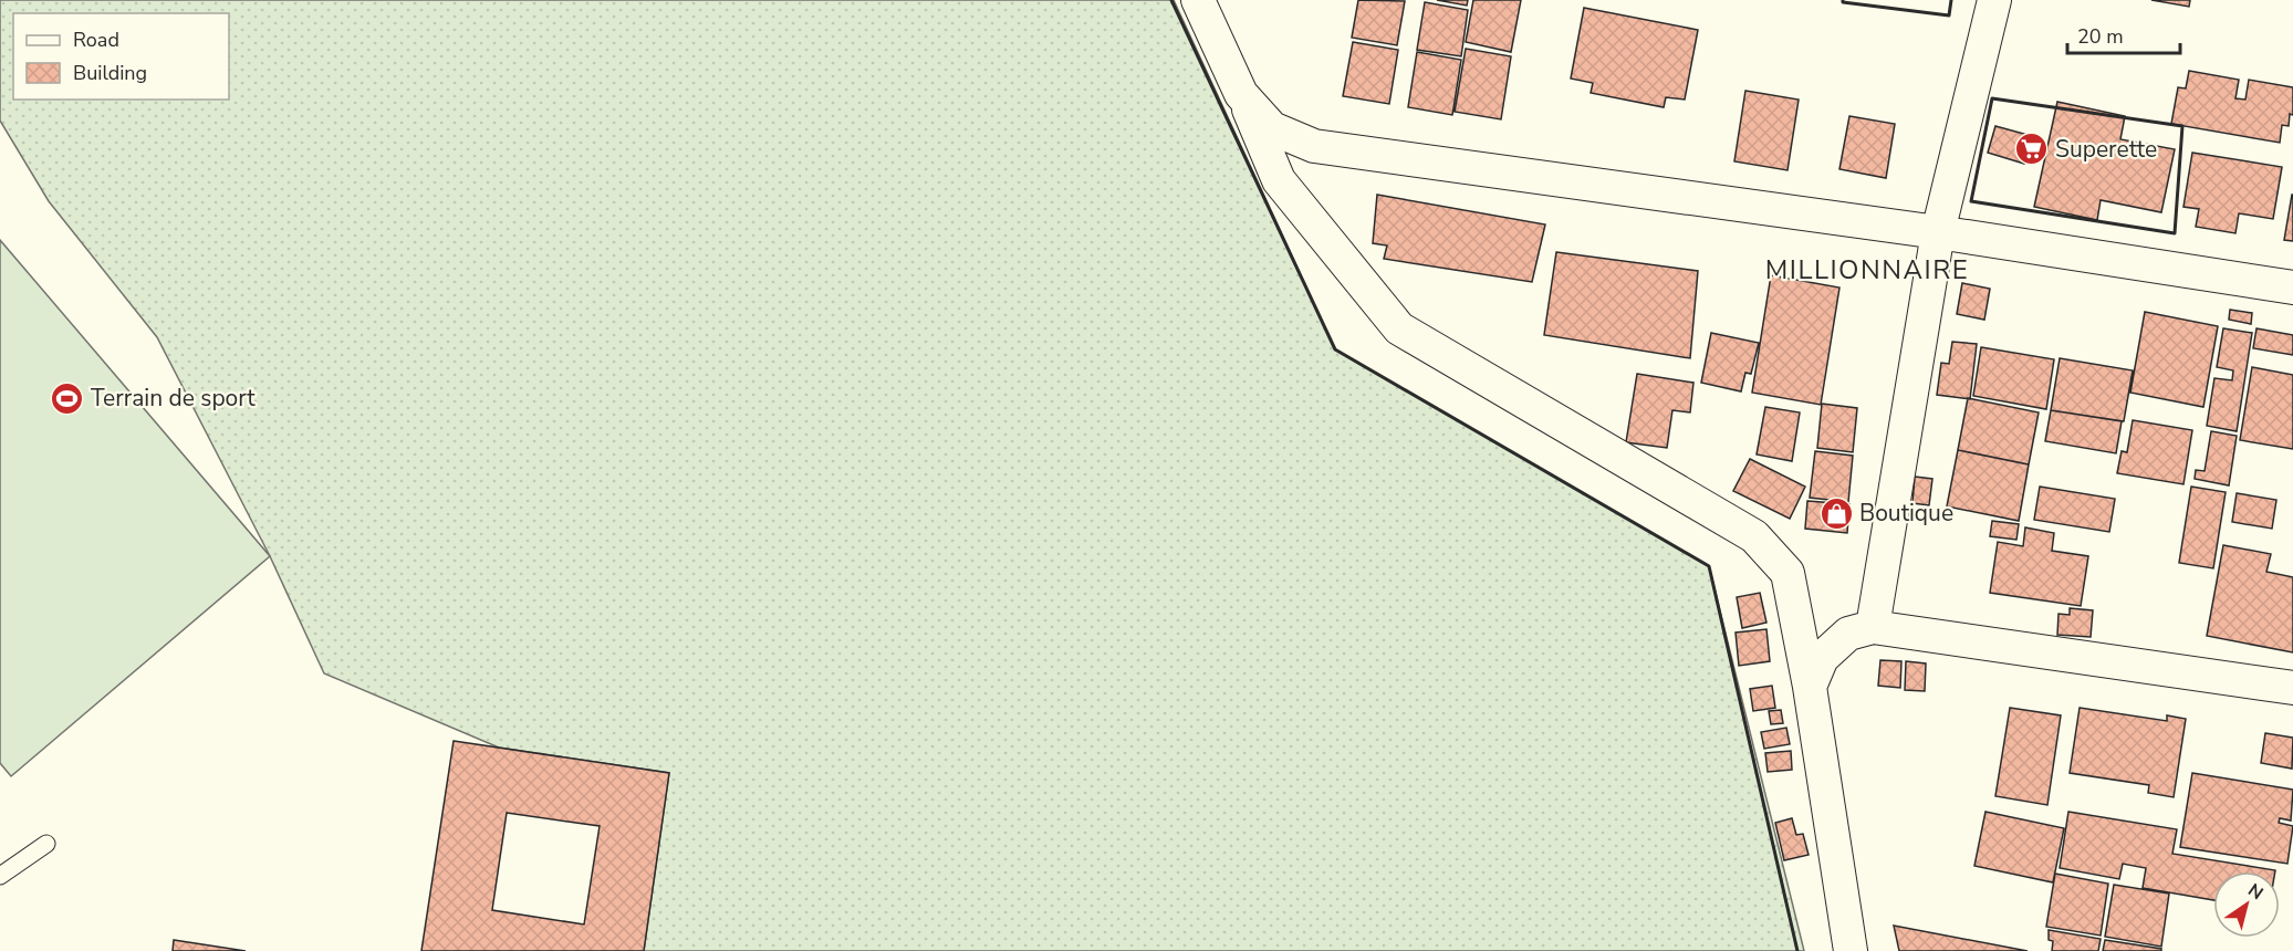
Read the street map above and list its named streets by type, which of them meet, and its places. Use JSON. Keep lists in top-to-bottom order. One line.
{"districts":["MILLIONNAIRE"],"places":{"supermarket":["Superette"],"sports":["Terrain de sport"],"shop":["Boutique"]},"legend":["Road","Building"],"scale_bar":"20 m","north":"top right"}
